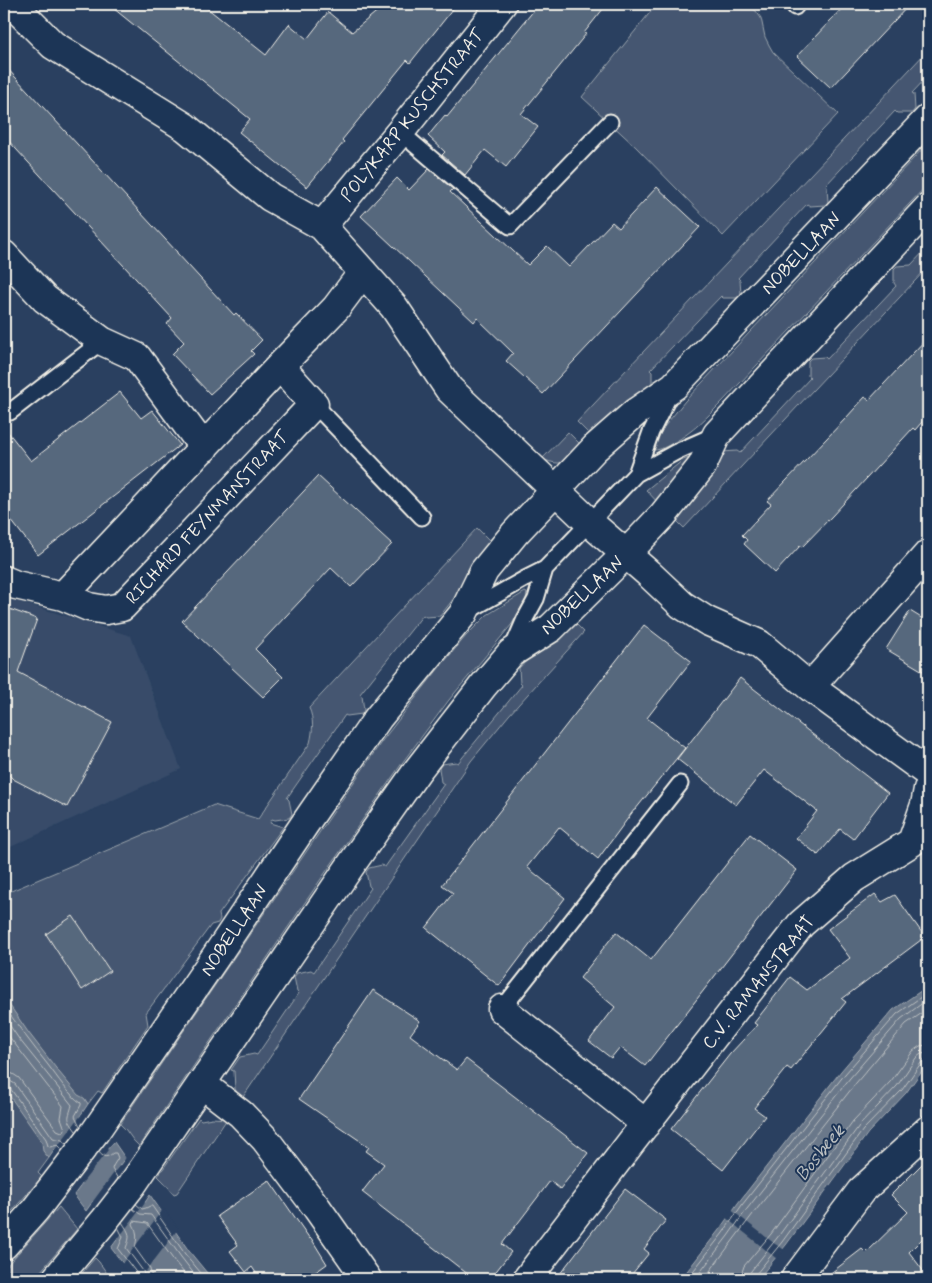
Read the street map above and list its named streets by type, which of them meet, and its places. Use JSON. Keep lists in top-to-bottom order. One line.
{"streets":{"street":["POLYKARP KUSCHSTRAAT","NOBELLAAN","RICHARD FEYNMANSTRAAT","C.V. RAMANSTRAAT"]},"water":["Bosbeek"]}
